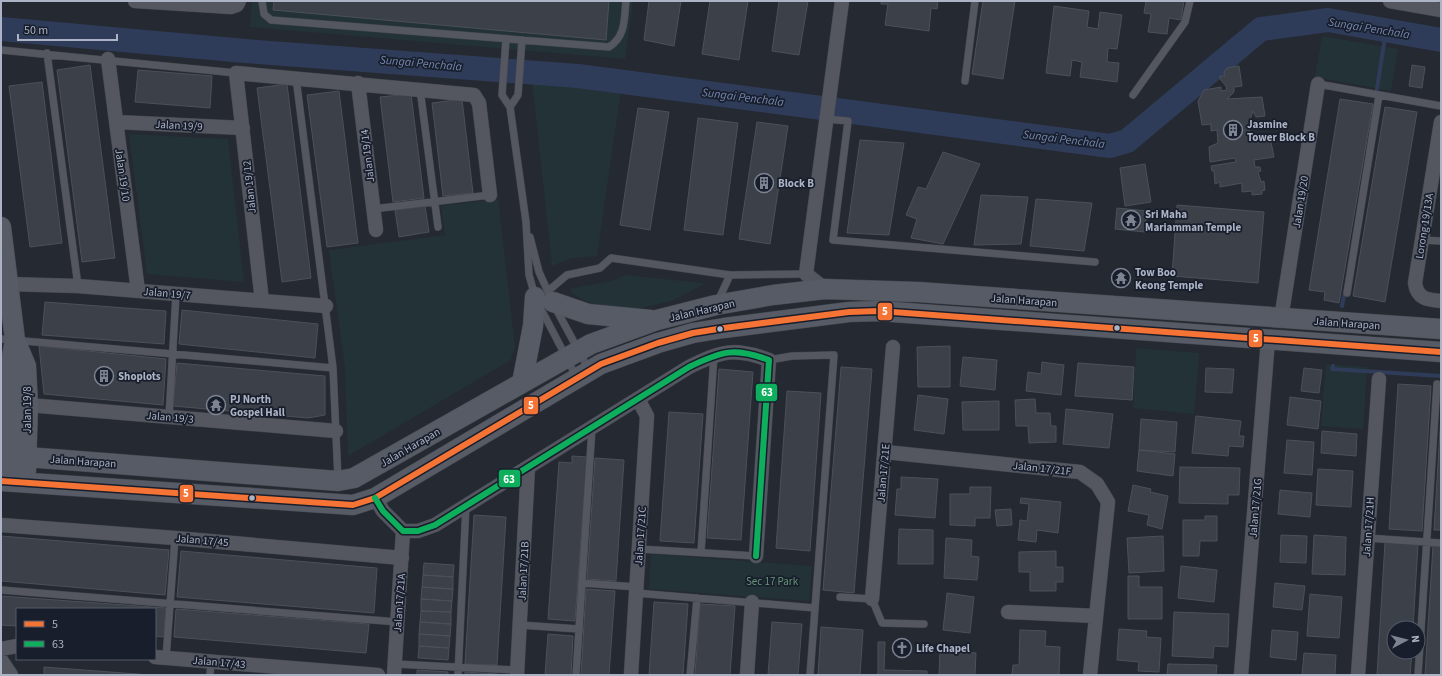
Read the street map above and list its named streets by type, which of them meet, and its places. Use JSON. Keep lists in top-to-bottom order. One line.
{"streets":{"main road":["Jalan Harapan","Jalan 19/8"],"street":["Jalan 19/9","Jalan 19/14","Jalan 19/10","Jalan 19/12","Jalan 19/20","Lorong 19/13A","Jalan 19/7","Jalan 19/3","Jalan 17/21F","Jalan 17/21E","Jalan 17/21G","Jalan 17/21H","Jalan 17/21C","Jalan 17/45","Jalan 17/21B","Jalan 17/21A","Jalan 17/43"]},"crossings":[["Jalan 19/9","Jalan 19/10"],["Jalan 19/9","Jalan 19/12"],["Jalan 19/10","Jalan 19/7"],["Jalan 19/12","Jalan 19/7"],["Jalan 19/20","Jalan Harapan"],["Jalan 19/7","Jalan 19/8"],["Jalan Harapan","Jalan 19/8"],["Jalan Harapan","Jalan 17/21G"],["Jalan 19/8","Jalan 19/3"],["Jalan 17/21F","Jalan 17/21E"],["Jalan 17/45","Jalan 17/21A"]],"water":["Sungai Penchala"],"parks":["Sec 17 Park"],"places":{"building":["Jasmine Tower Block B","Block B","Shoplots"],"temple":["Sri Maha Mariamman Temple","Tow Boo Keong Temple","PJ North Gospel Hall"],"church":["Life Chapel"]},"lines":["transit line 5","transit line 63"],"legend":["5","63"],"scale_bar":"50 m","north":"right"}
